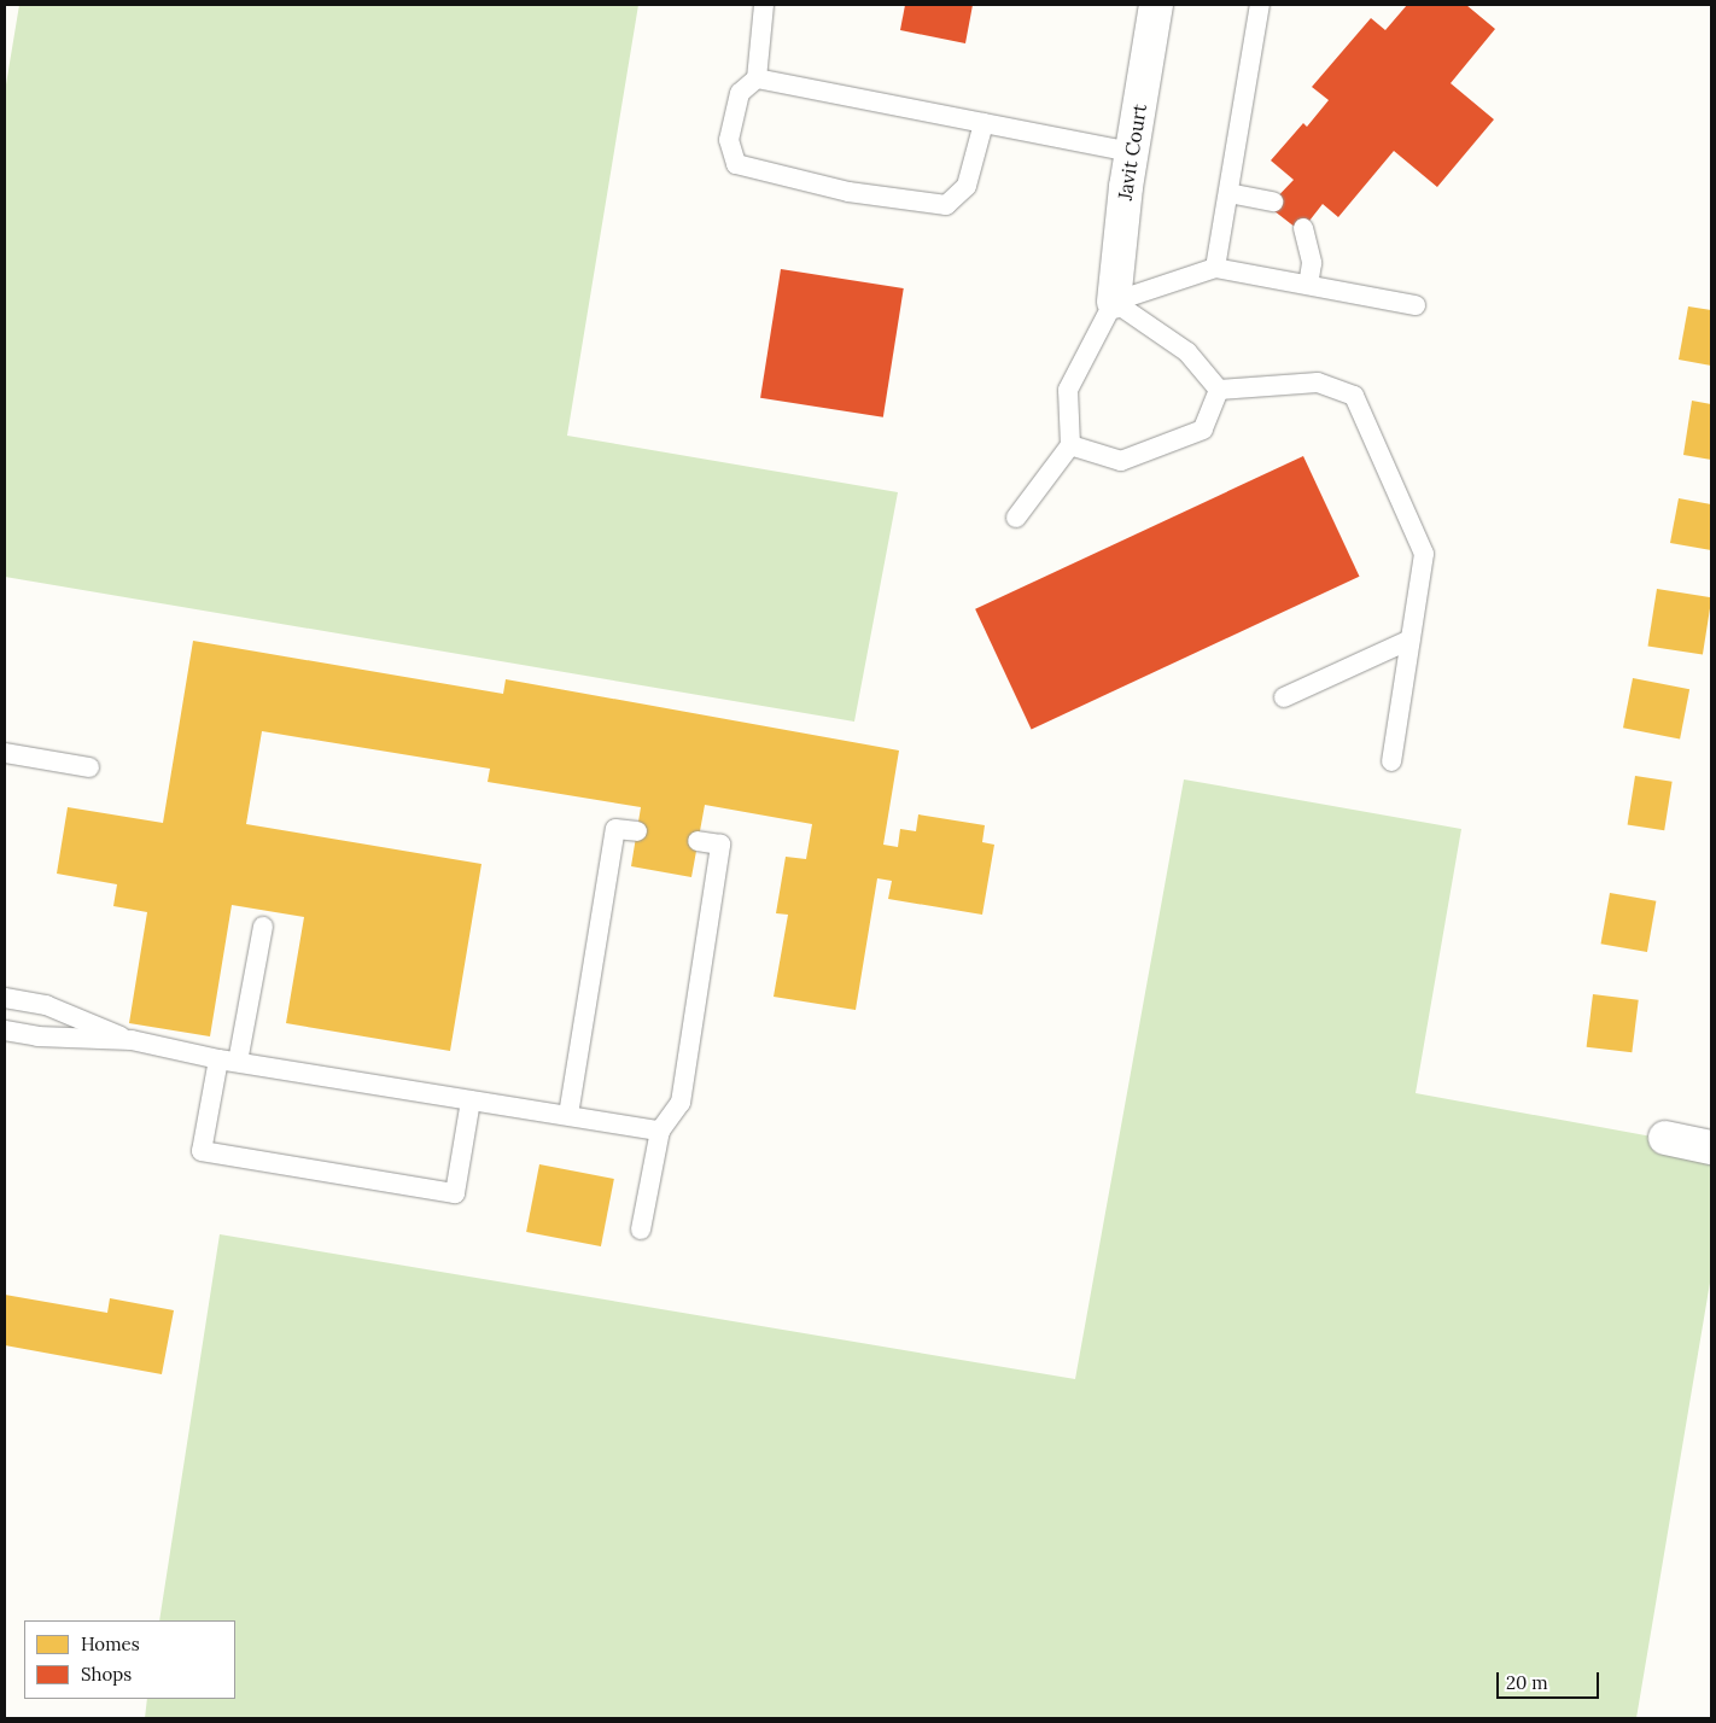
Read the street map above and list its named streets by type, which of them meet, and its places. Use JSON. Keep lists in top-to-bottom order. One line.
{"streets":{"street":["Javit Court"]},"legend":["Homes","Shops"],"scale_bar":"20 m"}
